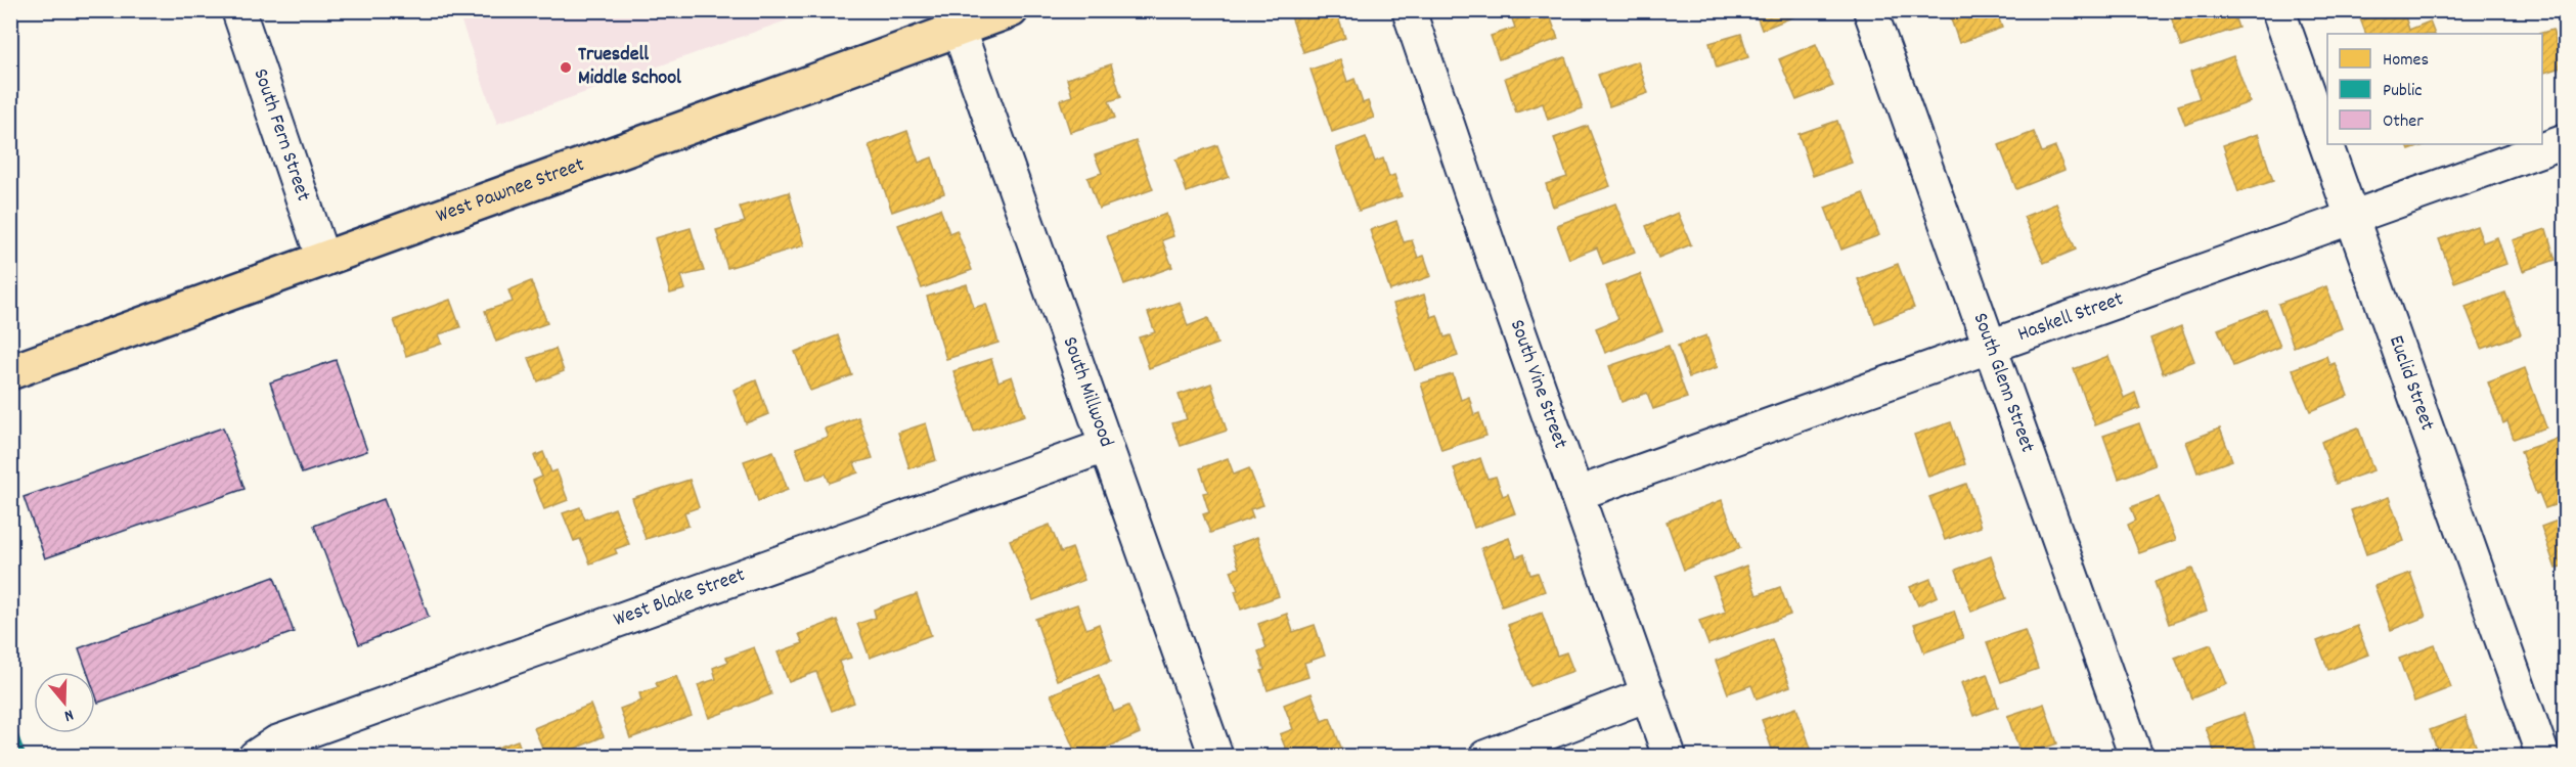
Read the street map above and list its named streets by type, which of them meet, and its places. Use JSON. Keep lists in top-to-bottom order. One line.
{"streets":{"main road":["West Pawnee Street"],"street":["South Fern Street","Haskell Street","South Glenn Street","Euclid Street","South Vine Street","South Millwood","West Blake Street"]},"crossings":[["South Fern Street","West Pawnee Street"],["West Pawnee Street","South Millwood"],["Haskell Street","South Glenn Street"],["Haskell Street","Euclid Street"],["Haskell Street","South Vine Street"],["South Millwood","West Blake Street"]],"places":["Truesdell Middle School"],"legend":["Homes","Public","Other"],"north":"bottom"}
